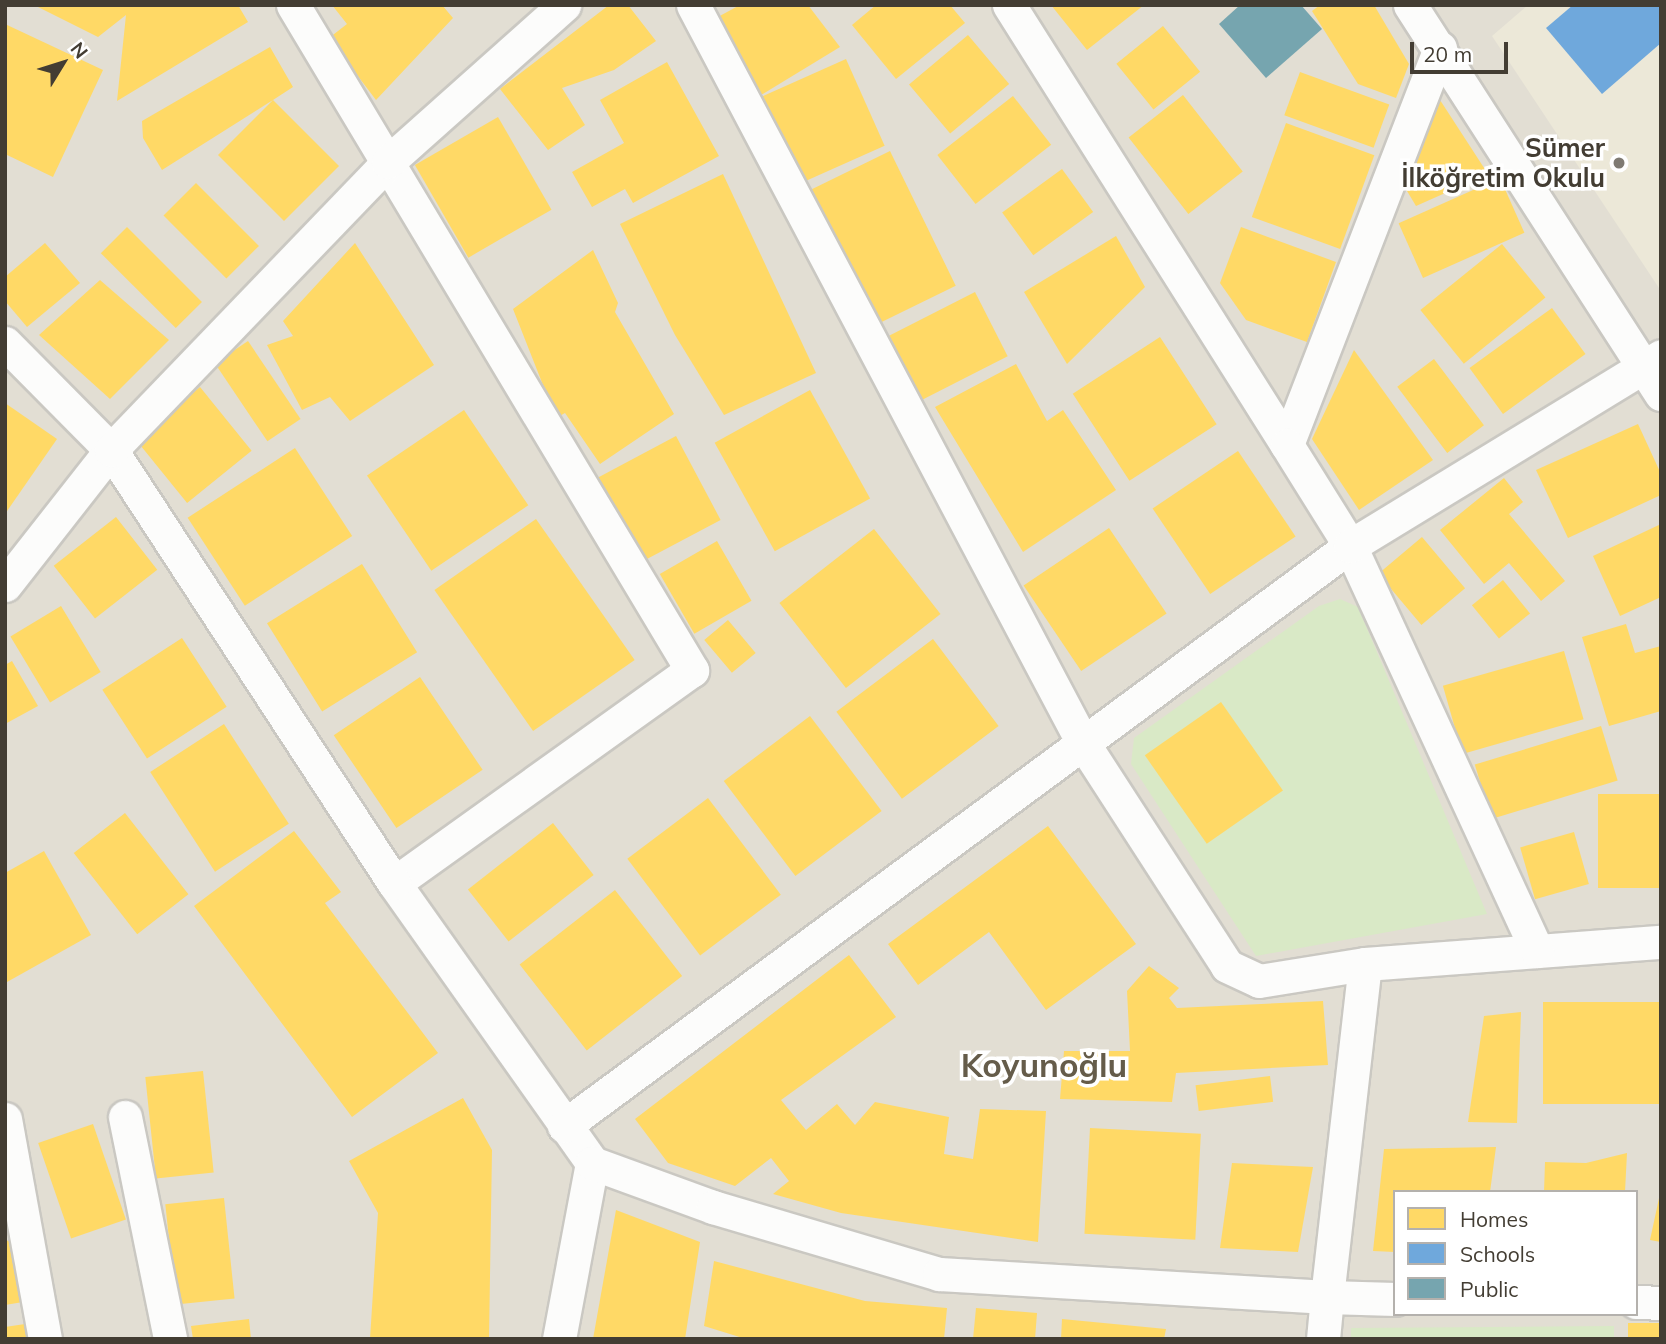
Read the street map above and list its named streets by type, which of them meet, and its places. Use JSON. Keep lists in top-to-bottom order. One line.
{"districts":["Koyunoğlu"],"places":["Sümer İlköğretim Okulu"],"legend":["Homes","Schools","Public"],"scale_bar":"20 m","north":"top right"}
